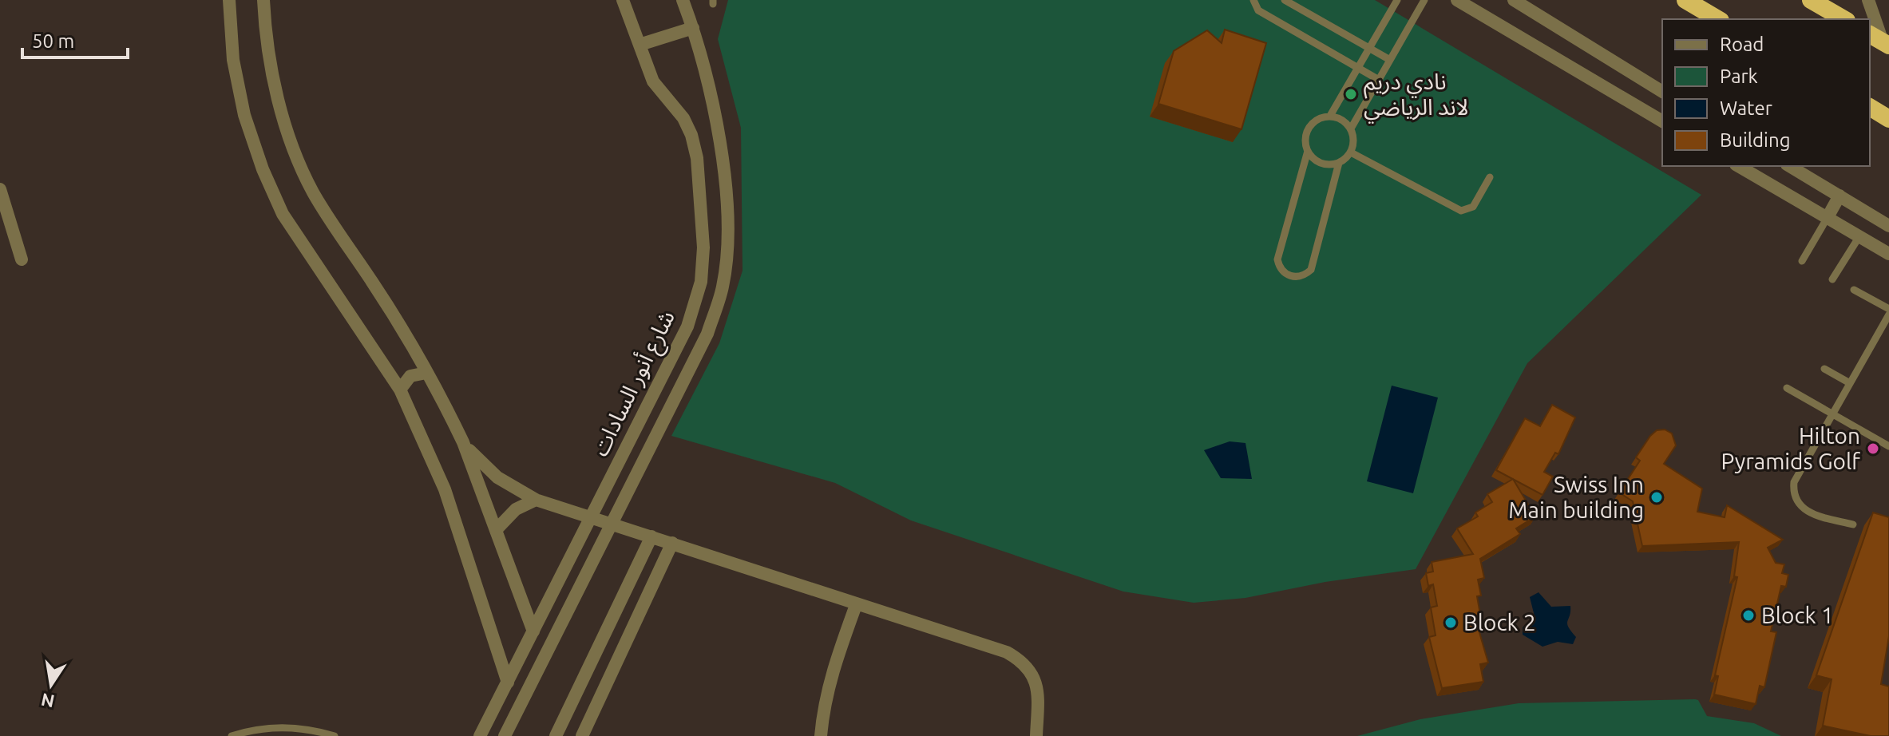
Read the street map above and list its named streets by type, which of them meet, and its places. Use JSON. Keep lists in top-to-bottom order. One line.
{"streets":{"street":["شارع أنور السادات"]},"places":["نادي دريم لاند الرياضي","Hilton Pyramids Golf","Swiss Inn Main building","Block 1","Block 2"],"legend":["Road","Park","Water","Building"],"scale_bar":"50 m","north":"bottom"}
